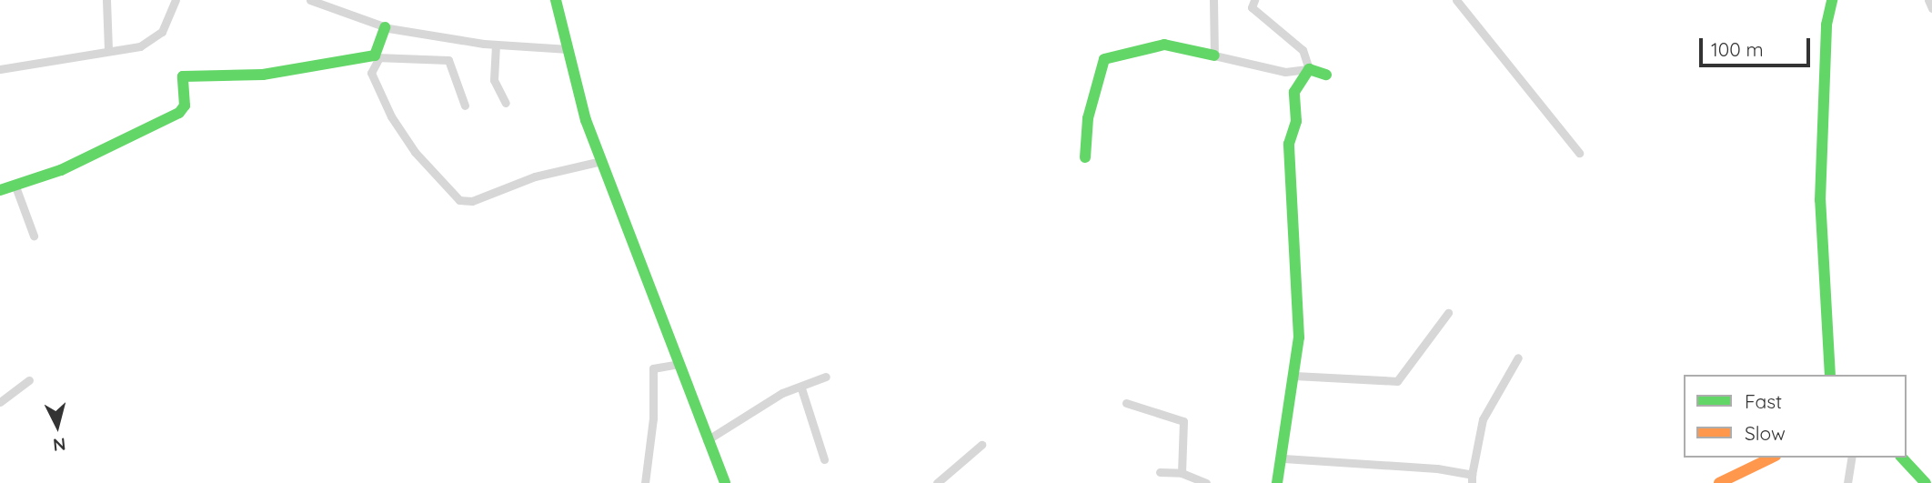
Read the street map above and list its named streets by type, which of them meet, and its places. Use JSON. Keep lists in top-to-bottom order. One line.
{"legend":["Fast","Slow"],"scale_bar":"100 m","north":"bottom"}
